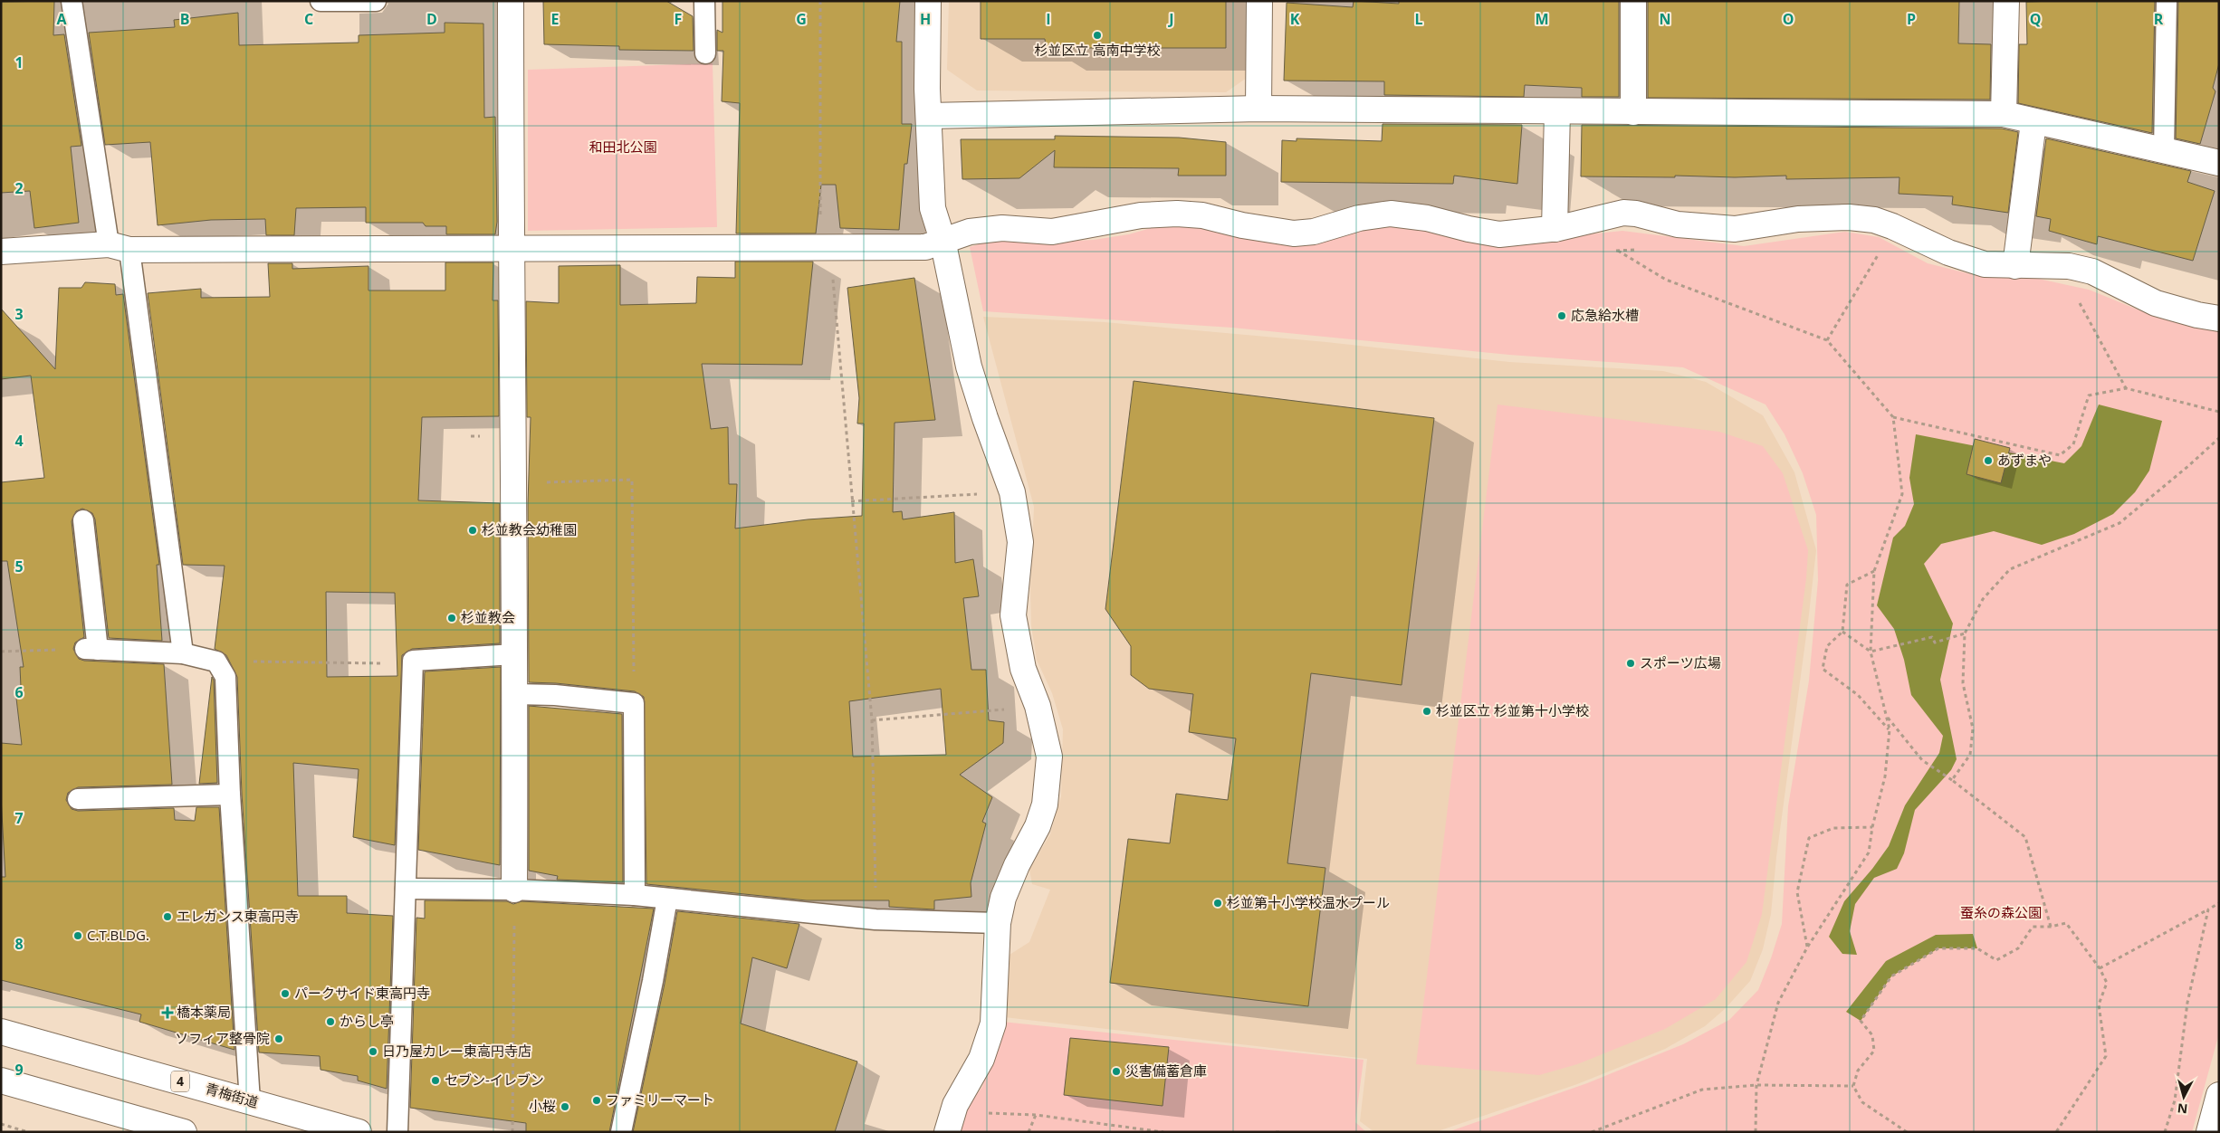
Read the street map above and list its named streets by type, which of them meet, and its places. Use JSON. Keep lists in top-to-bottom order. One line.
{"streets":{"street":["4","青梅街道"]},"parks":["和田北公園","蚕糸の森公園"],"places":{"other":["杉並区立 高南中学校","応急給水槽","あずまや","杉並教会幼稚園","杉並教会","スポーツ広場","杉並区立 杉並第十小学校","杉並第十小学校温水プール","エレガンス東高円寺","C.T.BLDG.","パークサイド東高円寺","からし亭","ソフィア整骨院","日乃屋カレー東高円寺店","災害備蓄倉庫","セブン-イレブン","ファミリーマート","小桜"],"health":["橋本薬局"]},"north":"bottom","grid":{"columns":["A","B","C","D","E","F","G","H","I","J","K","L","M","N","O","P","Q","R"],"rows":["1","2","3","4","5","6","7","8","9"]}}
